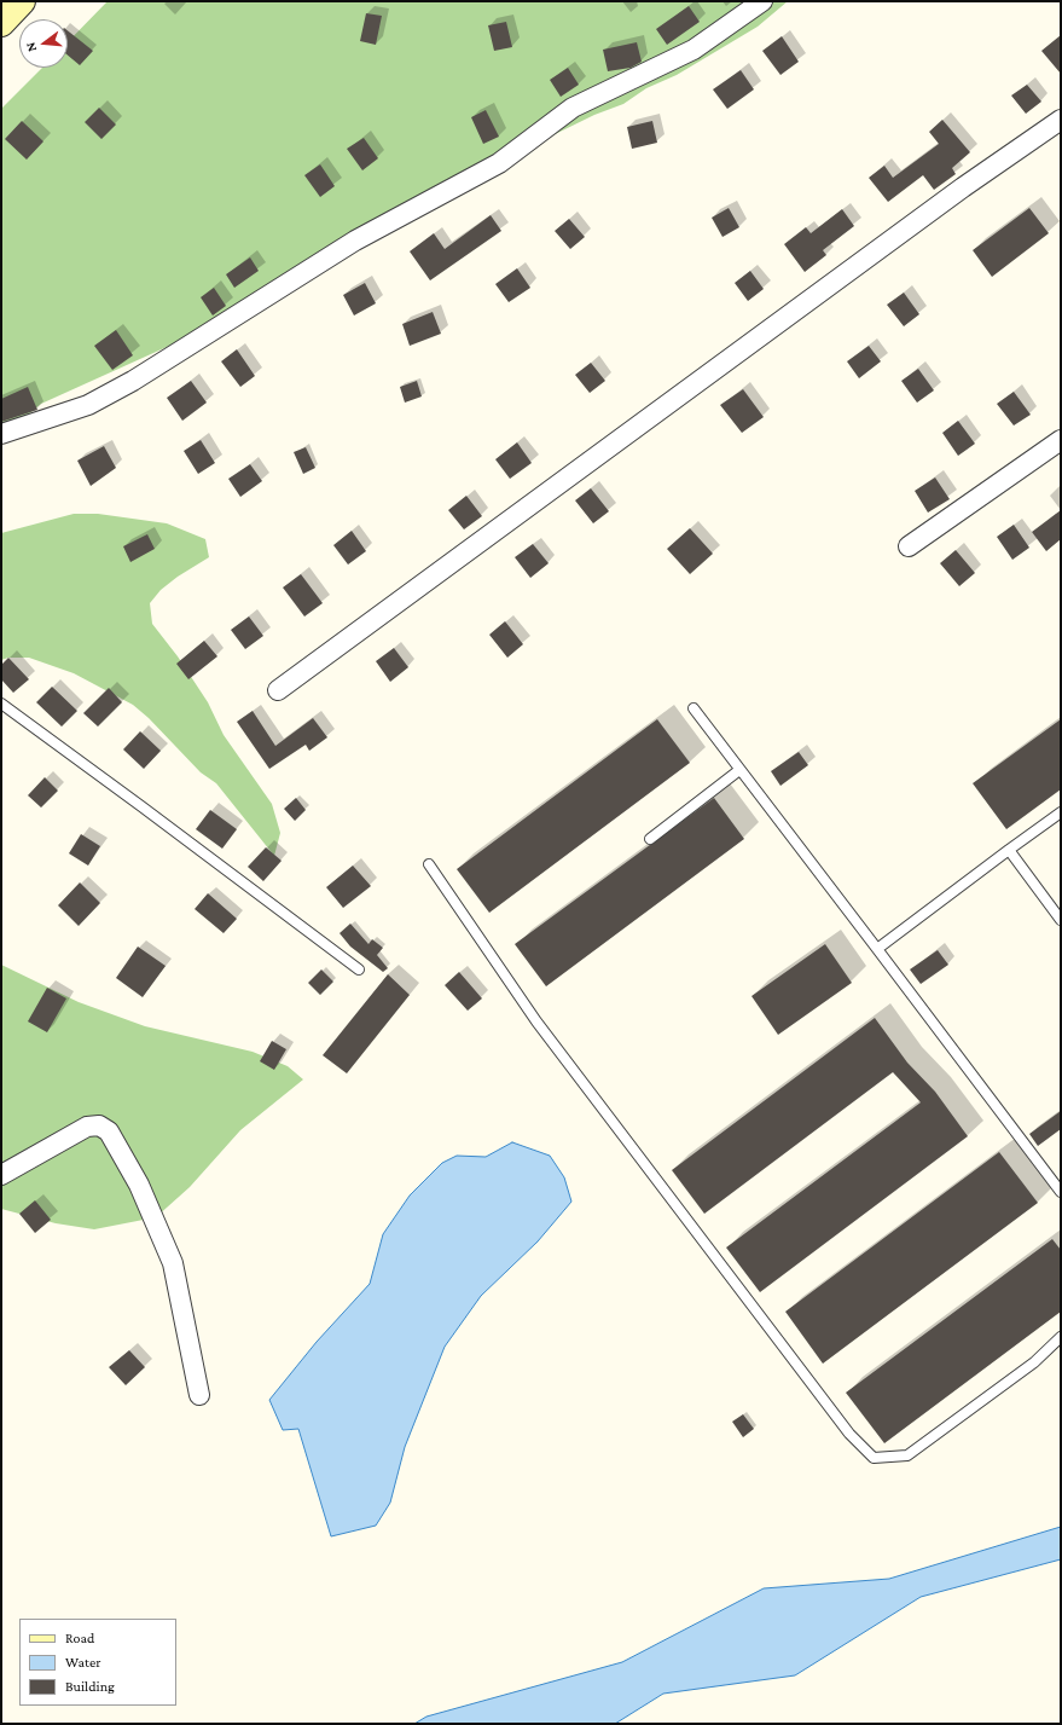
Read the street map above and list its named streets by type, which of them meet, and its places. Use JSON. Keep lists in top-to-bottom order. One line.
{"legend":["Road","Water","Building"],"north":"left"}
